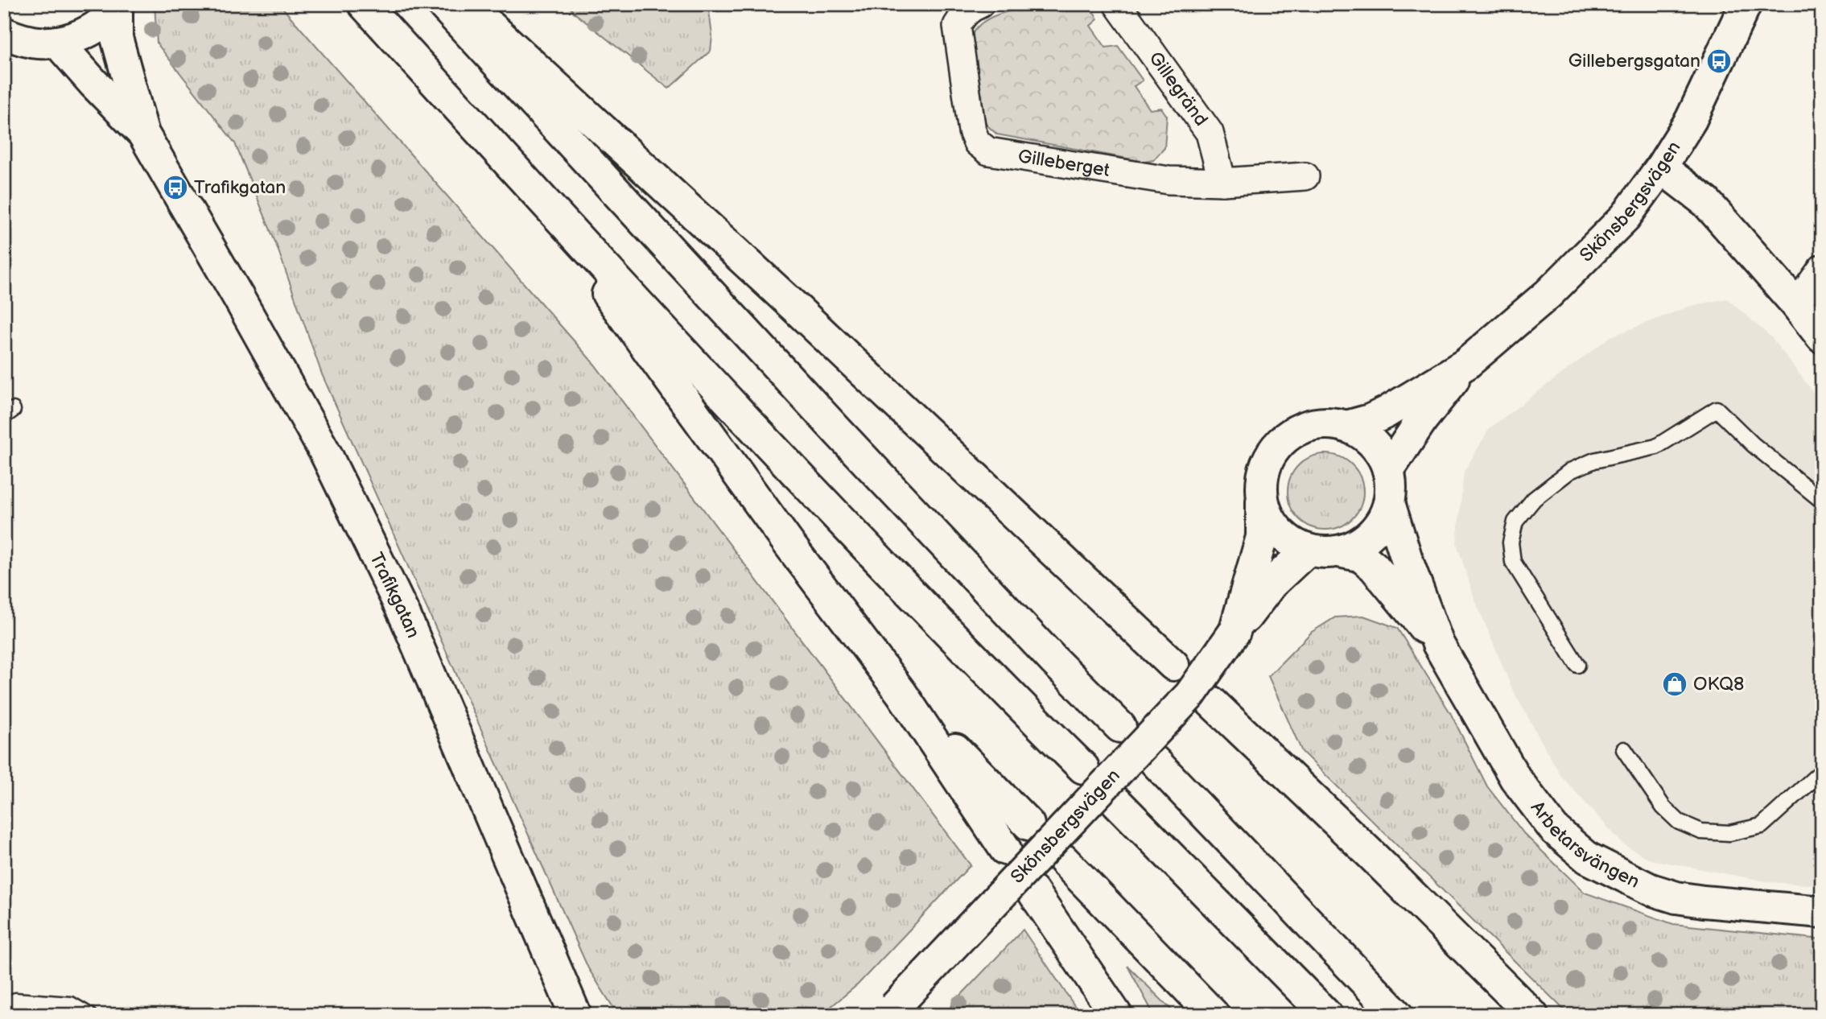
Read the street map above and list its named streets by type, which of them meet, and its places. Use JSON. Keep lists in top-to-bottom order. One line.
{"streets":{"main road":["Skönsbergsvägen","Trafikgatan","Arbetarsvängen"],"street":["Gillegränd","Gilleberget"]},"crossings":[["Gillegränd","Gilleberget"],["Skönsbergsvägen","Arbetarsvängen"]],"places":{"bus stop":["Gillebergsgatan","Trafikgatan"],"shop":["OKQ8"]}}
